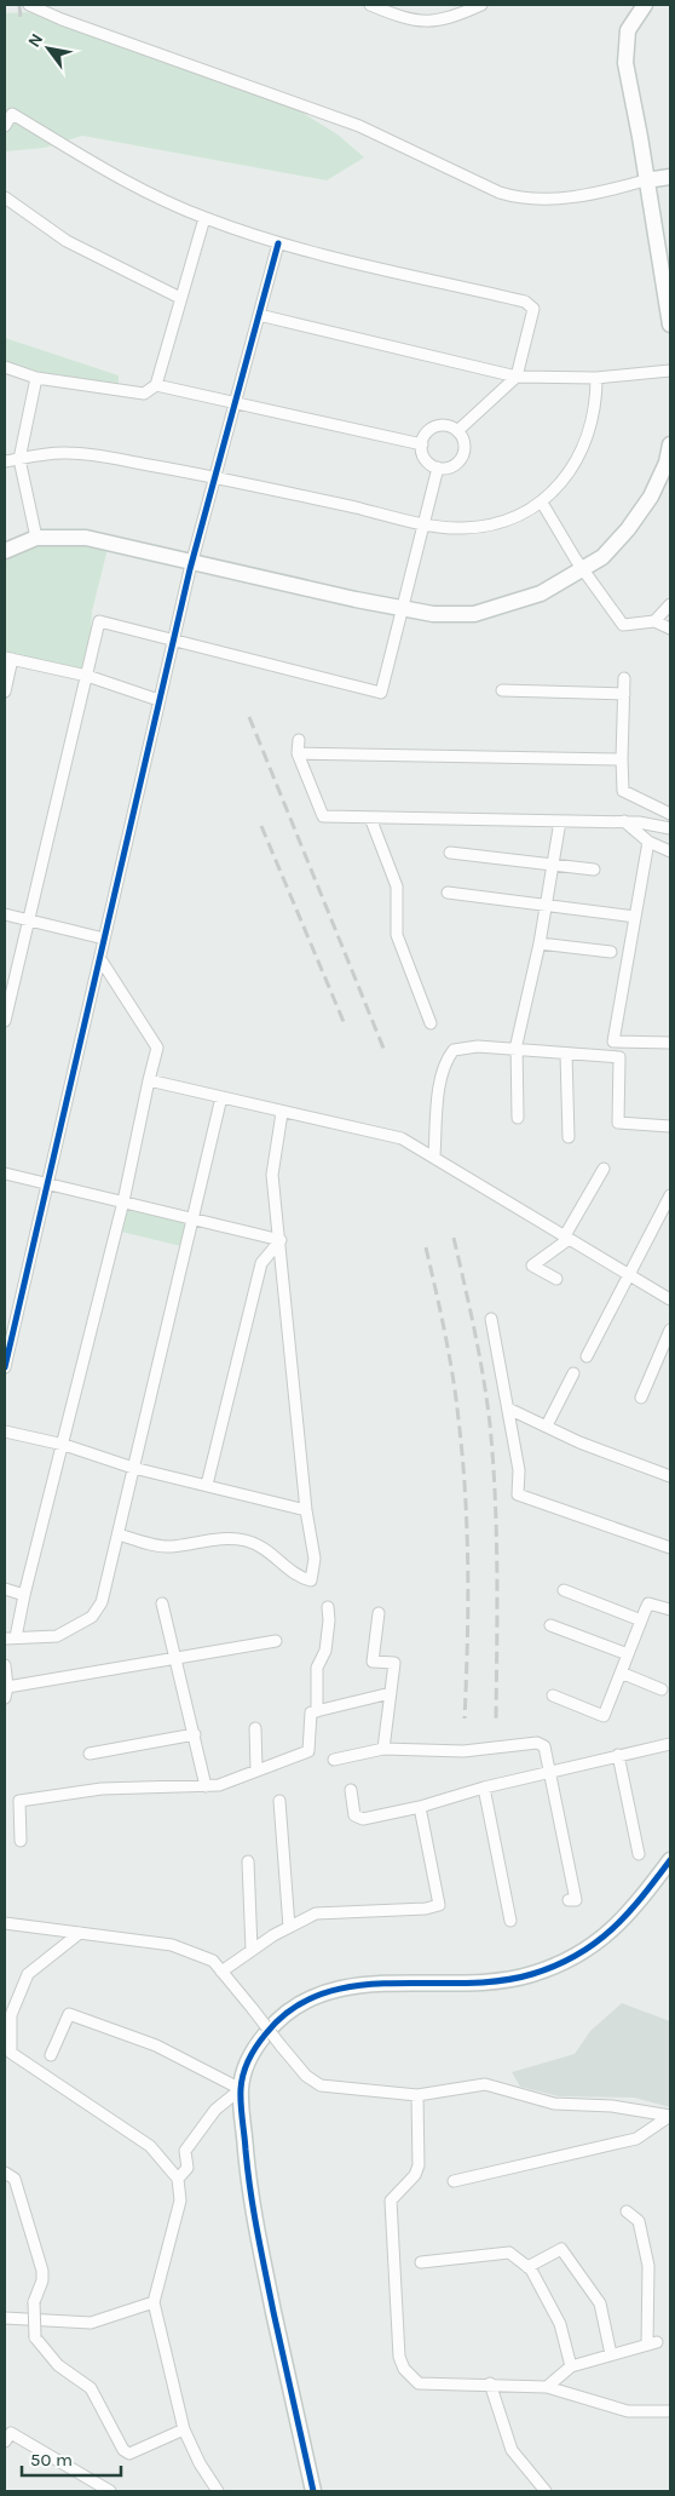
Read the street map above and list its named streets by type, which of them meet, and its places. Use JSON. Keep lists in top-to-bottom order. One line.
{"scale_bar":"50 m","north":"top left"}
